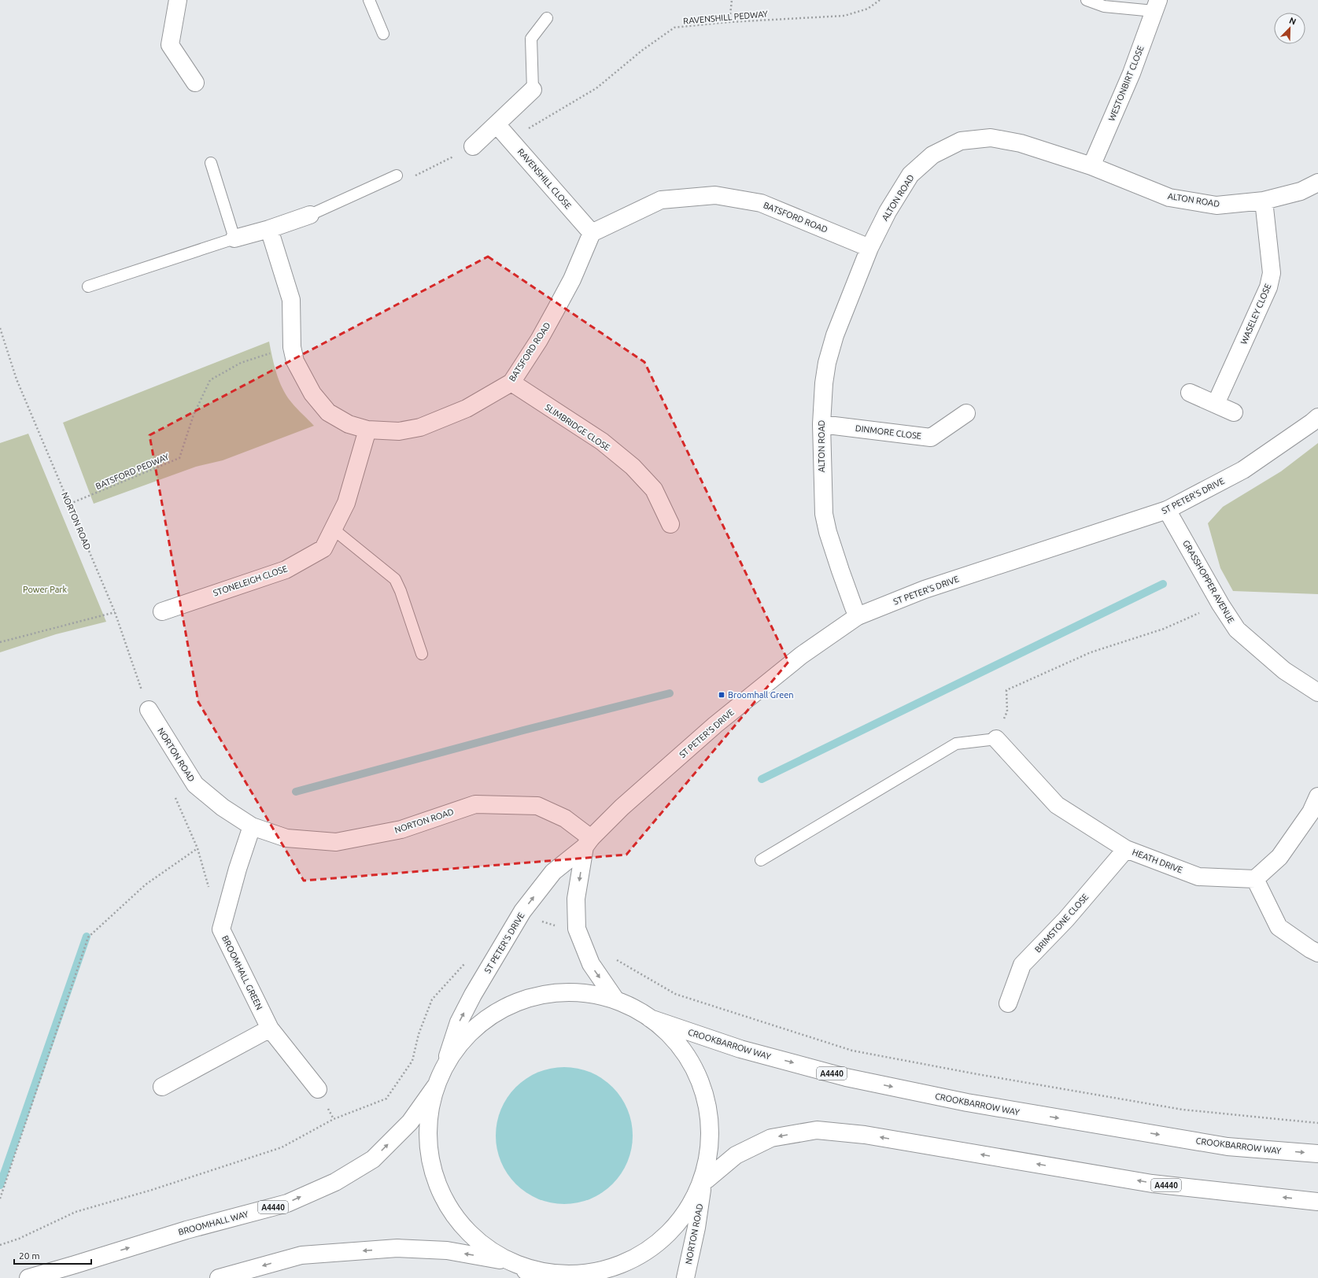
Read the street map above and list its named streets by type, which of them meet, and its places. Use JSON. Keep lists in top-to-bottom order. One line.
{"streets":{"main road":["WESTONBIRT CLOSE","RAVENSHILL CLOSE","ALTON ROAD","BATSFORD ROAD","WASELEY CLOSE","SLIMBRIDGE CLOSE","DINMORE CLOSE","ST PETER'S DRIVE","NORTON ROAD","STONELEIGH CLOSE","GRASSHOPPER AVENUE","HEATH DRIVE","BRIMSTONE CLOSE","BROOMHALL GREEN","CROOKBARROW WAY","A4440","BROOMHALL WAY"],"path":["RAVENSHILL PEDWAY","BATSFORD PEDWAY"]},"crossings":[["RAVENSHILL PEDWAY","RAVENSHILL CLOSE"],["WESTONBIRT CLOSE","ALTON ROAD"],["RAVENSHILL CLOSE","BATSFORD ROAD"],["ALTON ROAD","BATSFORD ROAD"],["ALTON ROAD","WASELEY CLOSE"],["ALTON ROAD","DINMORE CLOSE"],["ALTON ROAD","ST PETER'S DRIVE"],["BATSFORD ROAD","SLIMBRIDGE CLOSE"],["BATSFORD ROAD","BATSFORD PEDWAY"],["BATSFORD ROAD","STONELEIGH CLOSE"],["BATSFORD PEDWAY","NORTON ROAD"],["ST PETER'S DRIVE","NORTON ROAD"],["ST PETER'S DRIVE","GRASSHOPPER AVENUE"],["ST PETER'S DRIVE","BROOMHALL WAY"],["NORTON ROAD","BROOMHALL GREEN"],["NORTON ROAD","CROOKBARROW WAY"],["NORTON ROAD","A4440"],["HEATH DRIVE","BRIMSTONE CLOSE"]],"parks":["Power Park"],"places":{"transit":["Broomhall Green"]},"scale_bar":"20 m","north":"top right"}
